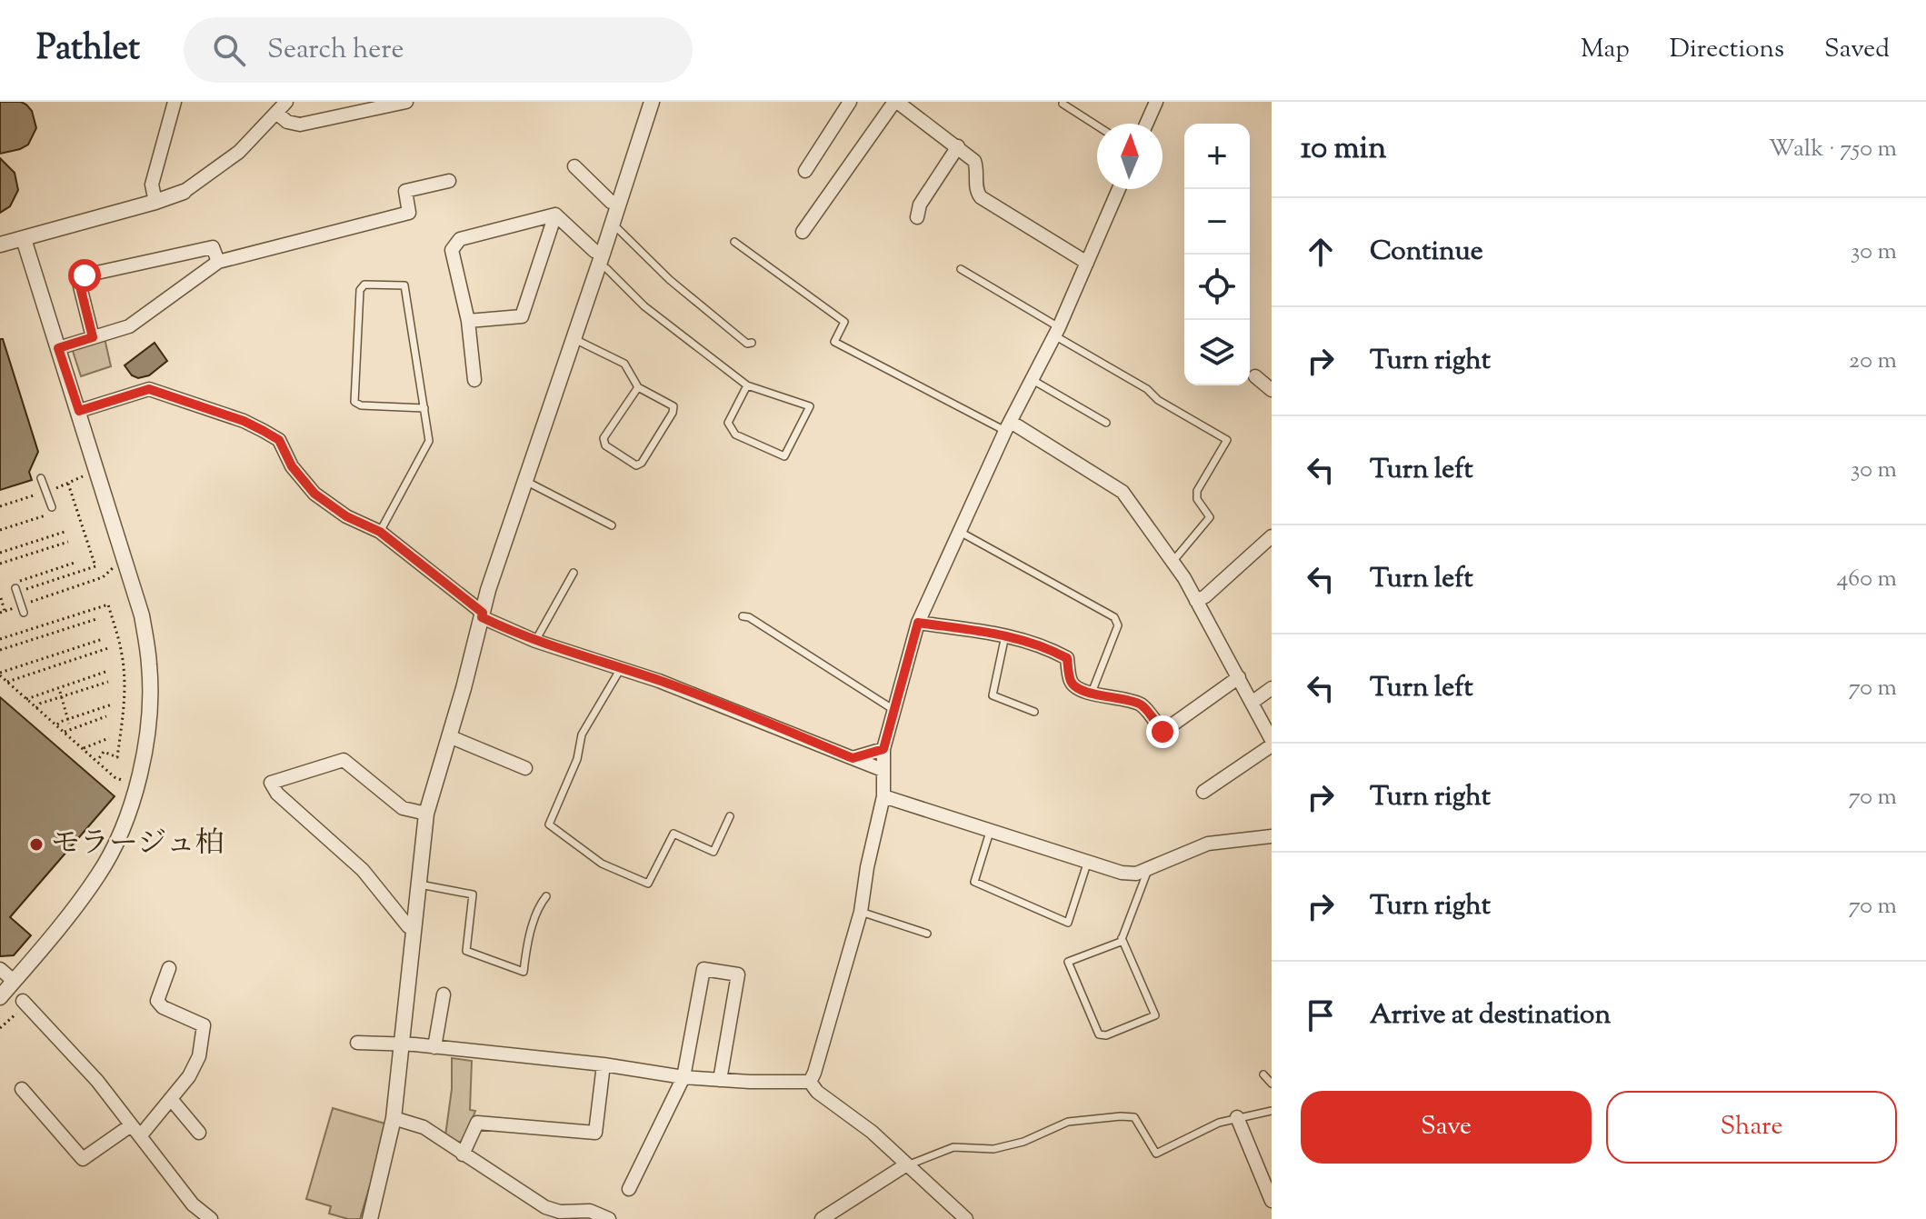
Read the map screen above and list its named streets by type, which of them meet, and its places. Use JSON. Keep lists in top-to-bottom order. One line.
{"places":["モラージュ柏"],"north":"top","page":{"header":"Pathlet","search":"Search here","nav":["Map","Directions","Saved"],"heading":["10 min","Walk · 750 m"],"map_buttons":["+","−"],"list":[["Continue","30 m"],["Turn right","20 m"],["Turn left","30 m"],["Turn left","460 m"],["Turn left","70 m"],["Turn right","70 m"],["Turn right","70 m"],"Arrive at destination"],"buttons":["Save","Share"]}}
